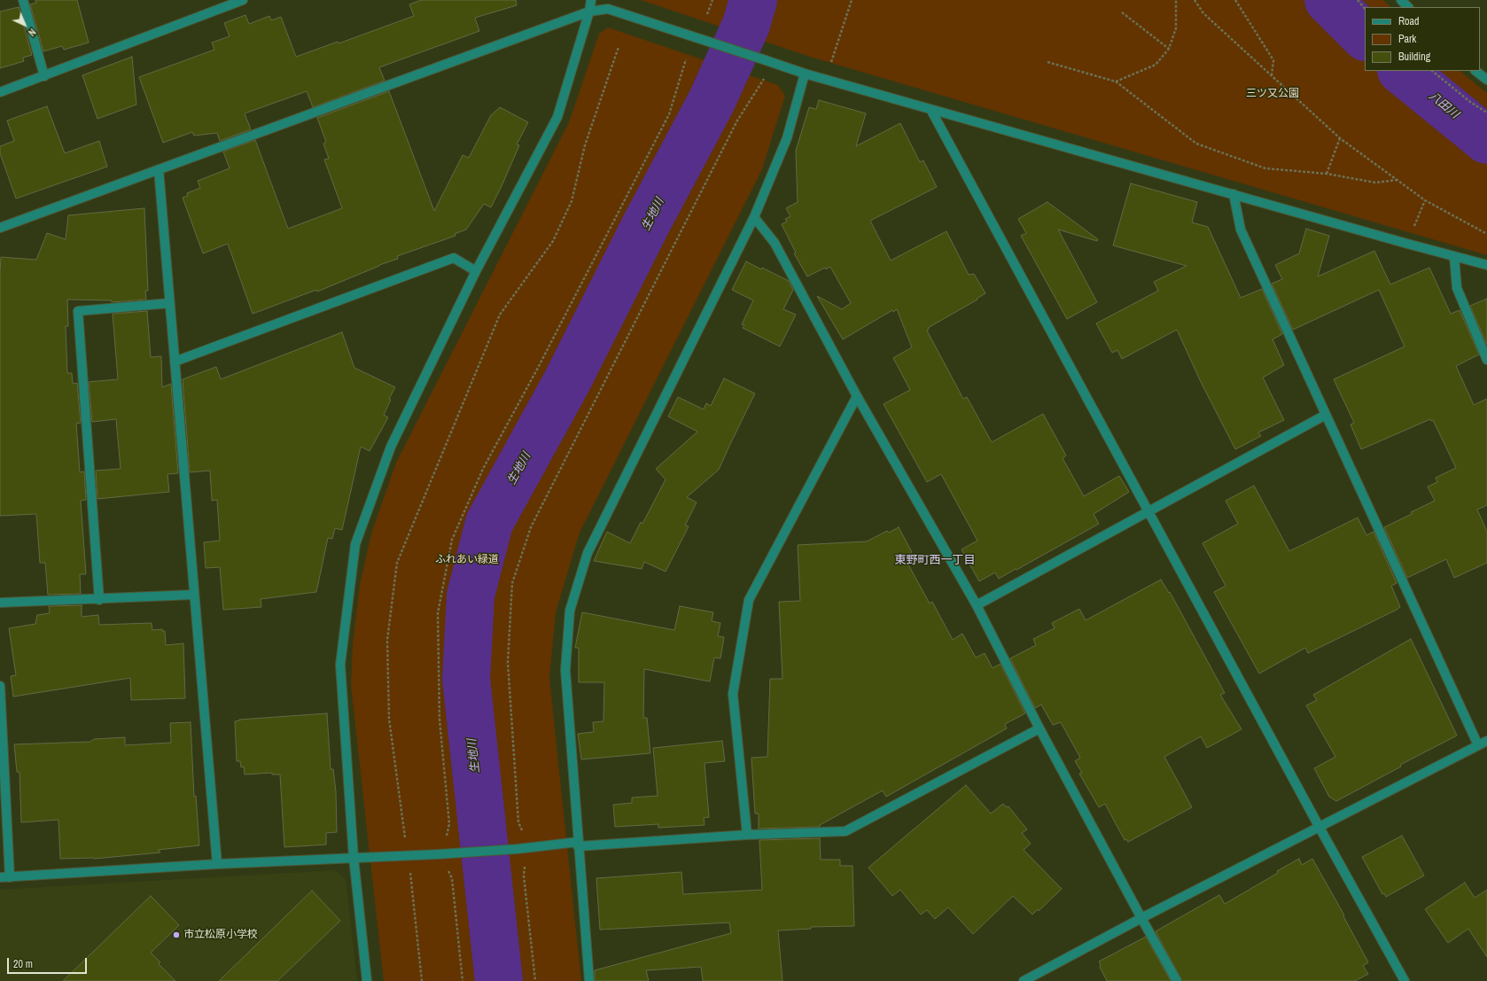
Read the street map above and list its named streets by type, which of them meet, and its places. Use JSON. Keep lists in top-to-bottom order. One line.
{"districts":["東野町西一丁目"],"water":["八田川","生地川"],"parks":["三ツ又公園","ふれあい緑道"],"places":["市立松原小学校"],"legend":["Road","Park","Building"],"scale_bar":"20 m","north":"bottom right"}
